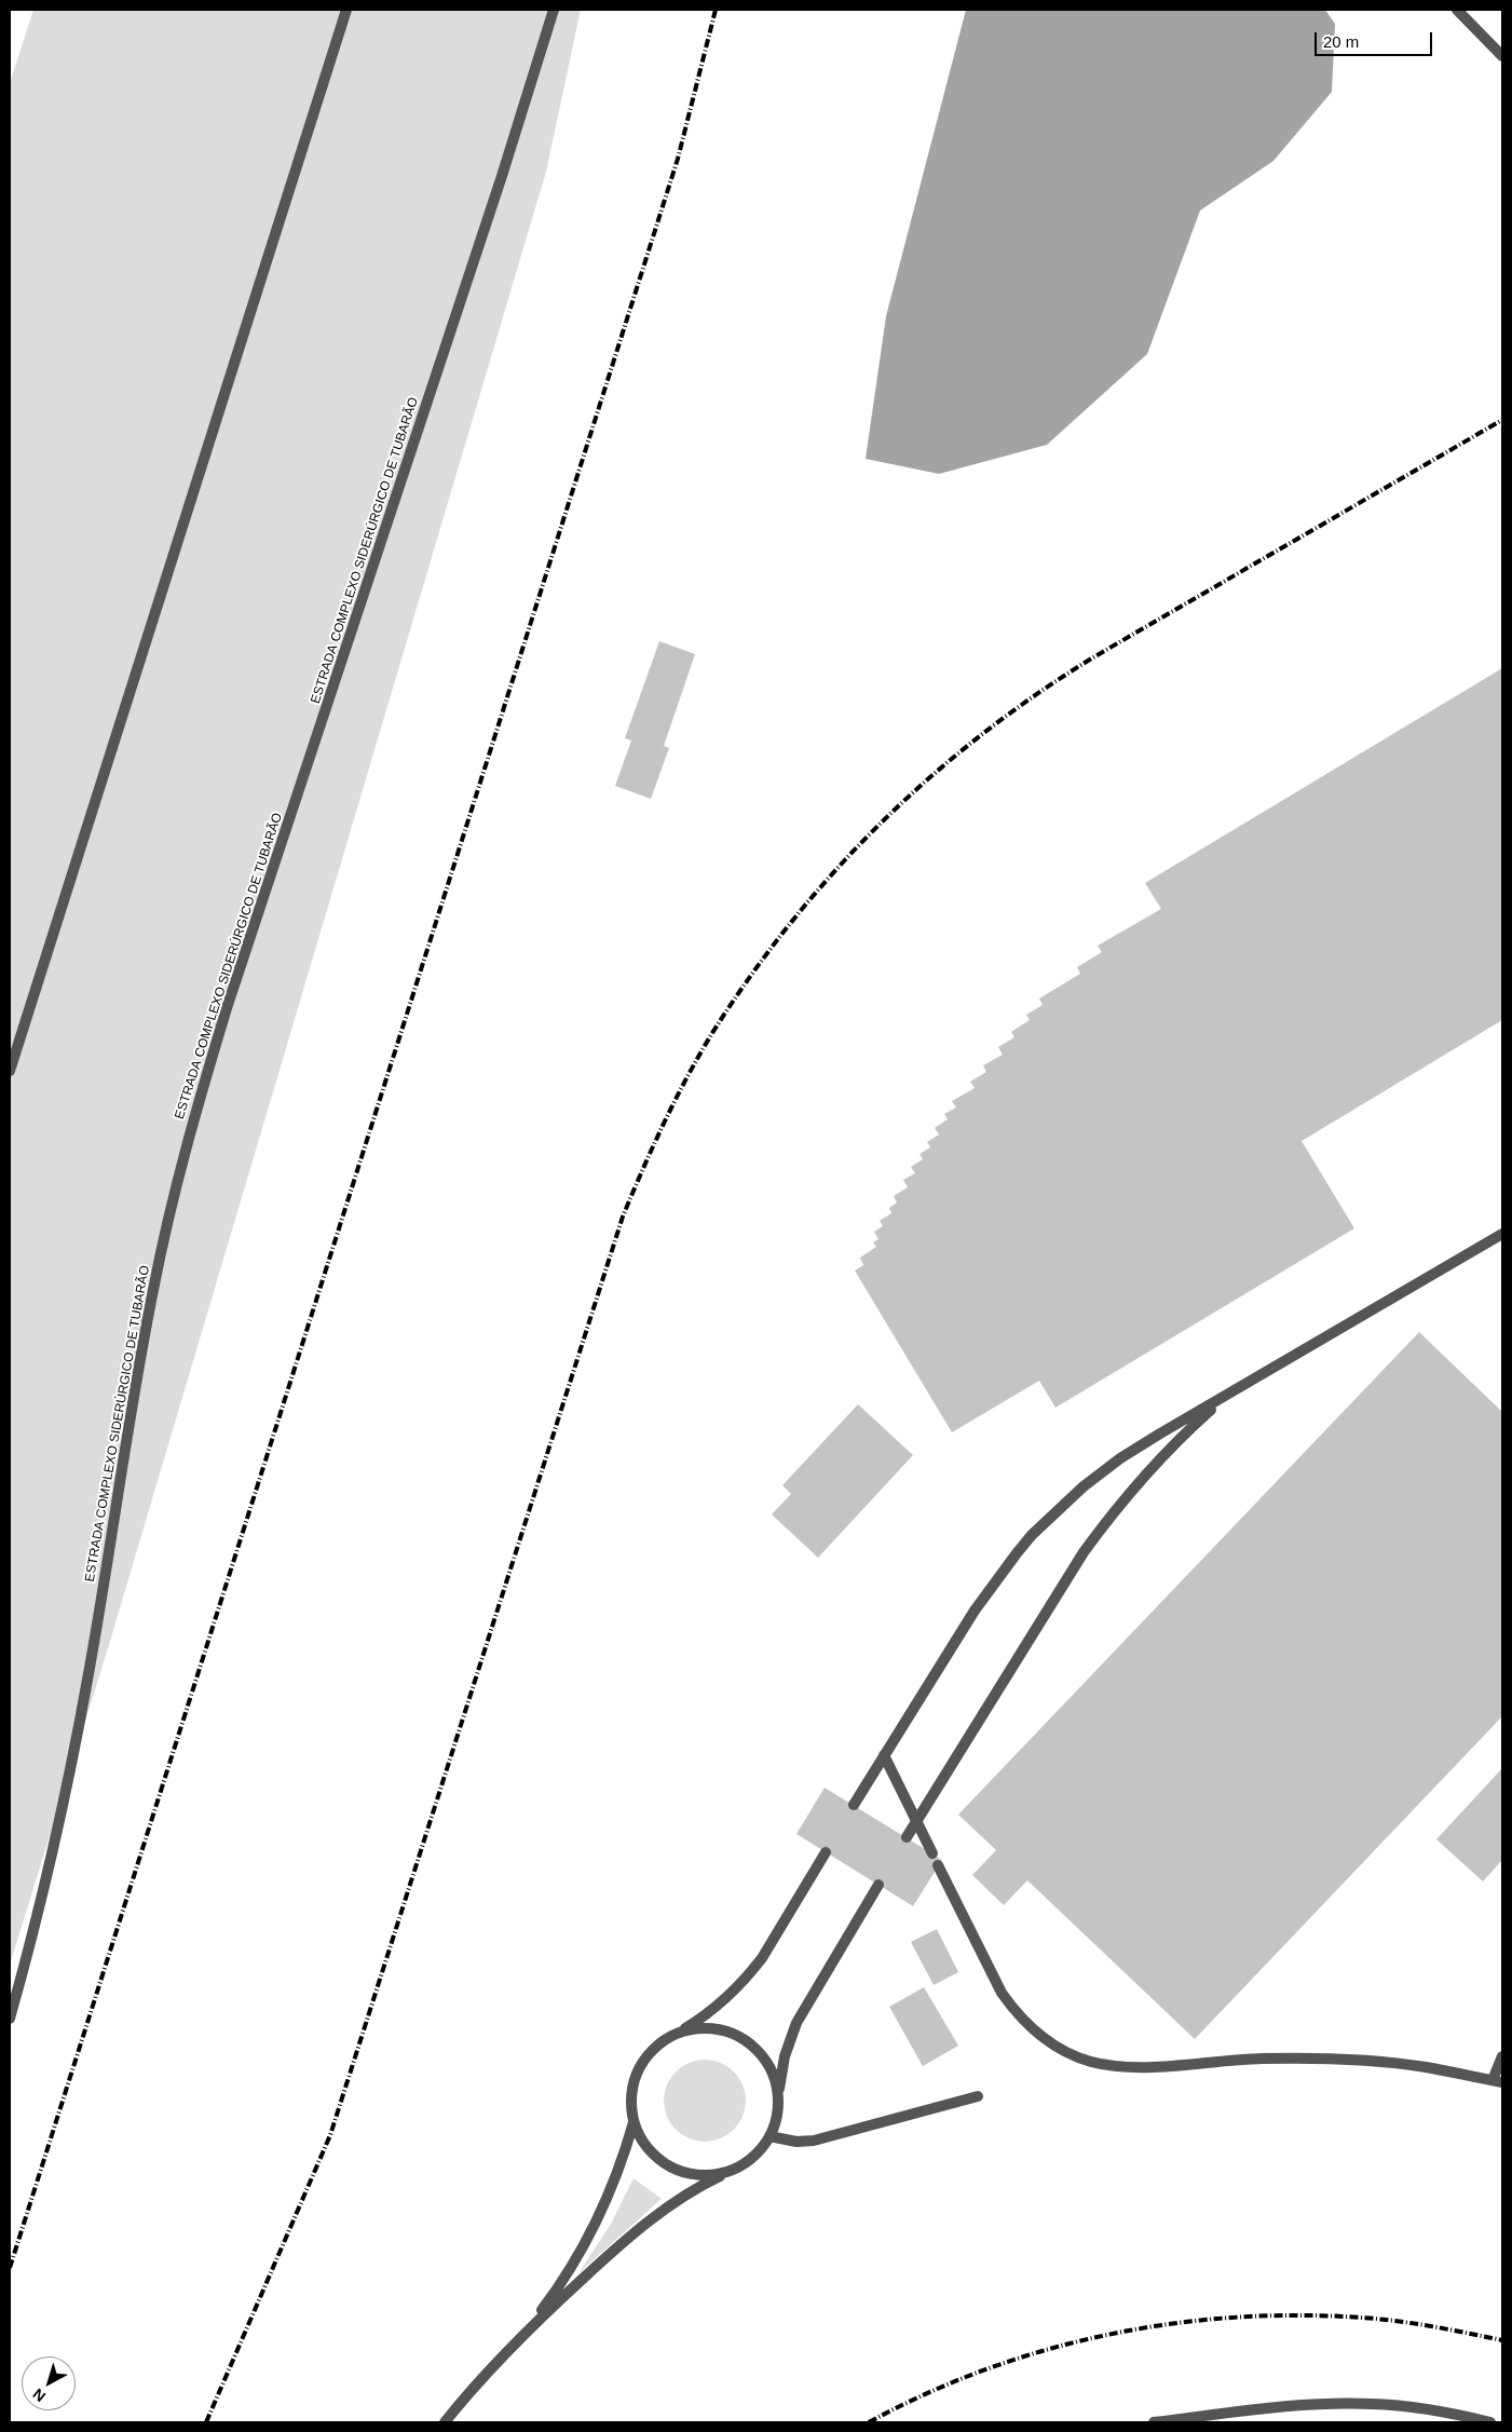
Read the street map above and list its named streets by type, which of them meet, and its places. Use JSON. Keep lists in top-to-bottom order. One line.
{"streets":{"lane":["ESTRADA COMPLEXO SIDERÚRGICO DE TUBARÃO"]},"scale_bar":"20 m","north":"bottom left"}
